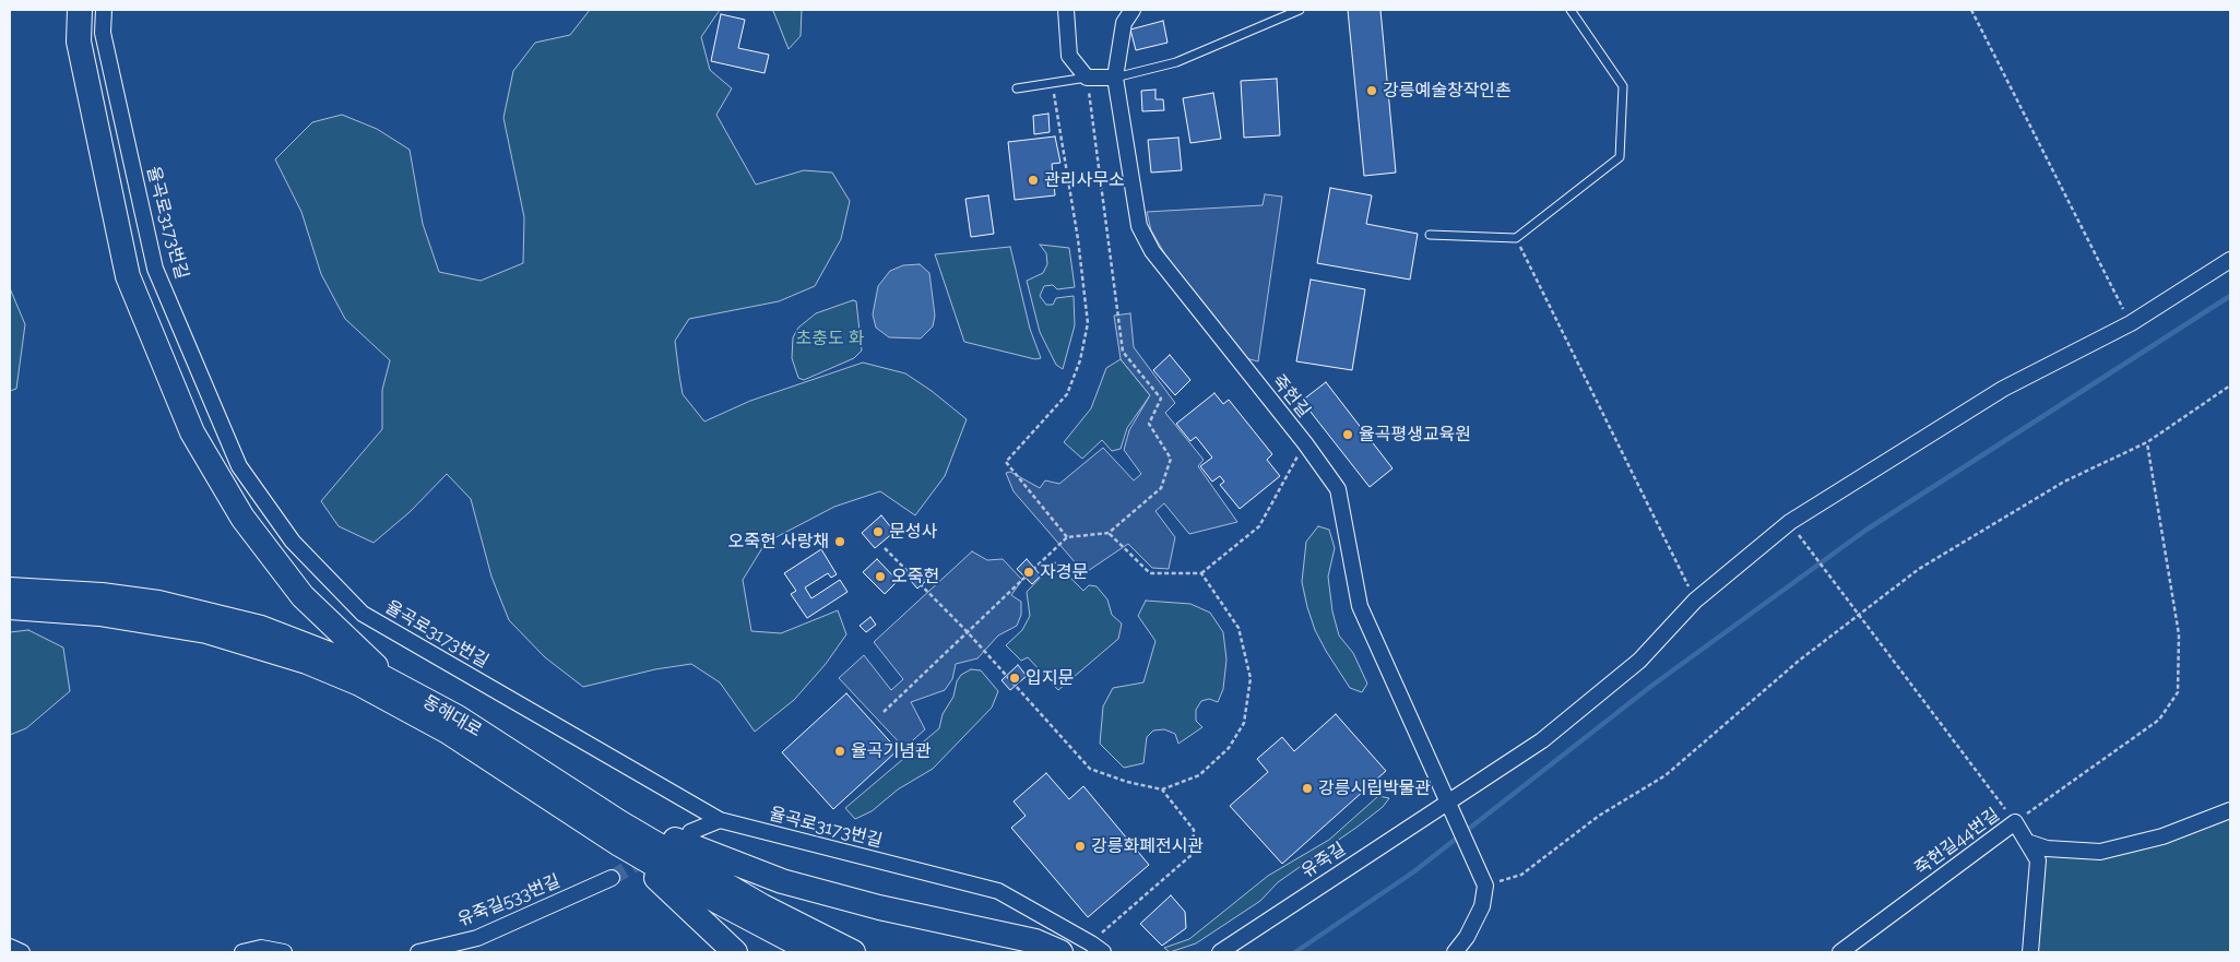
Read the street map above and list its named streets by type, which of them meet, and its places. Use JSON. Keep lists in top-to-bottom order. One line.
{"streets":{"main road":["동해대로"],"street":["율곡로3173번길","죽헌길","죽헌길44번길","유죽길","유죽길533번길"]},"crossings":[["죽헌길","유죽길"]],"parks":["초충도 화"],"places":["강릉예술창작인촌","관리사무소","율곡평생교육원","문성사","오죽헌 사랑채","자경문","오죽헌","입지문","율곡기념관","강릉시립박물관","강릉화폐전시관"]}
